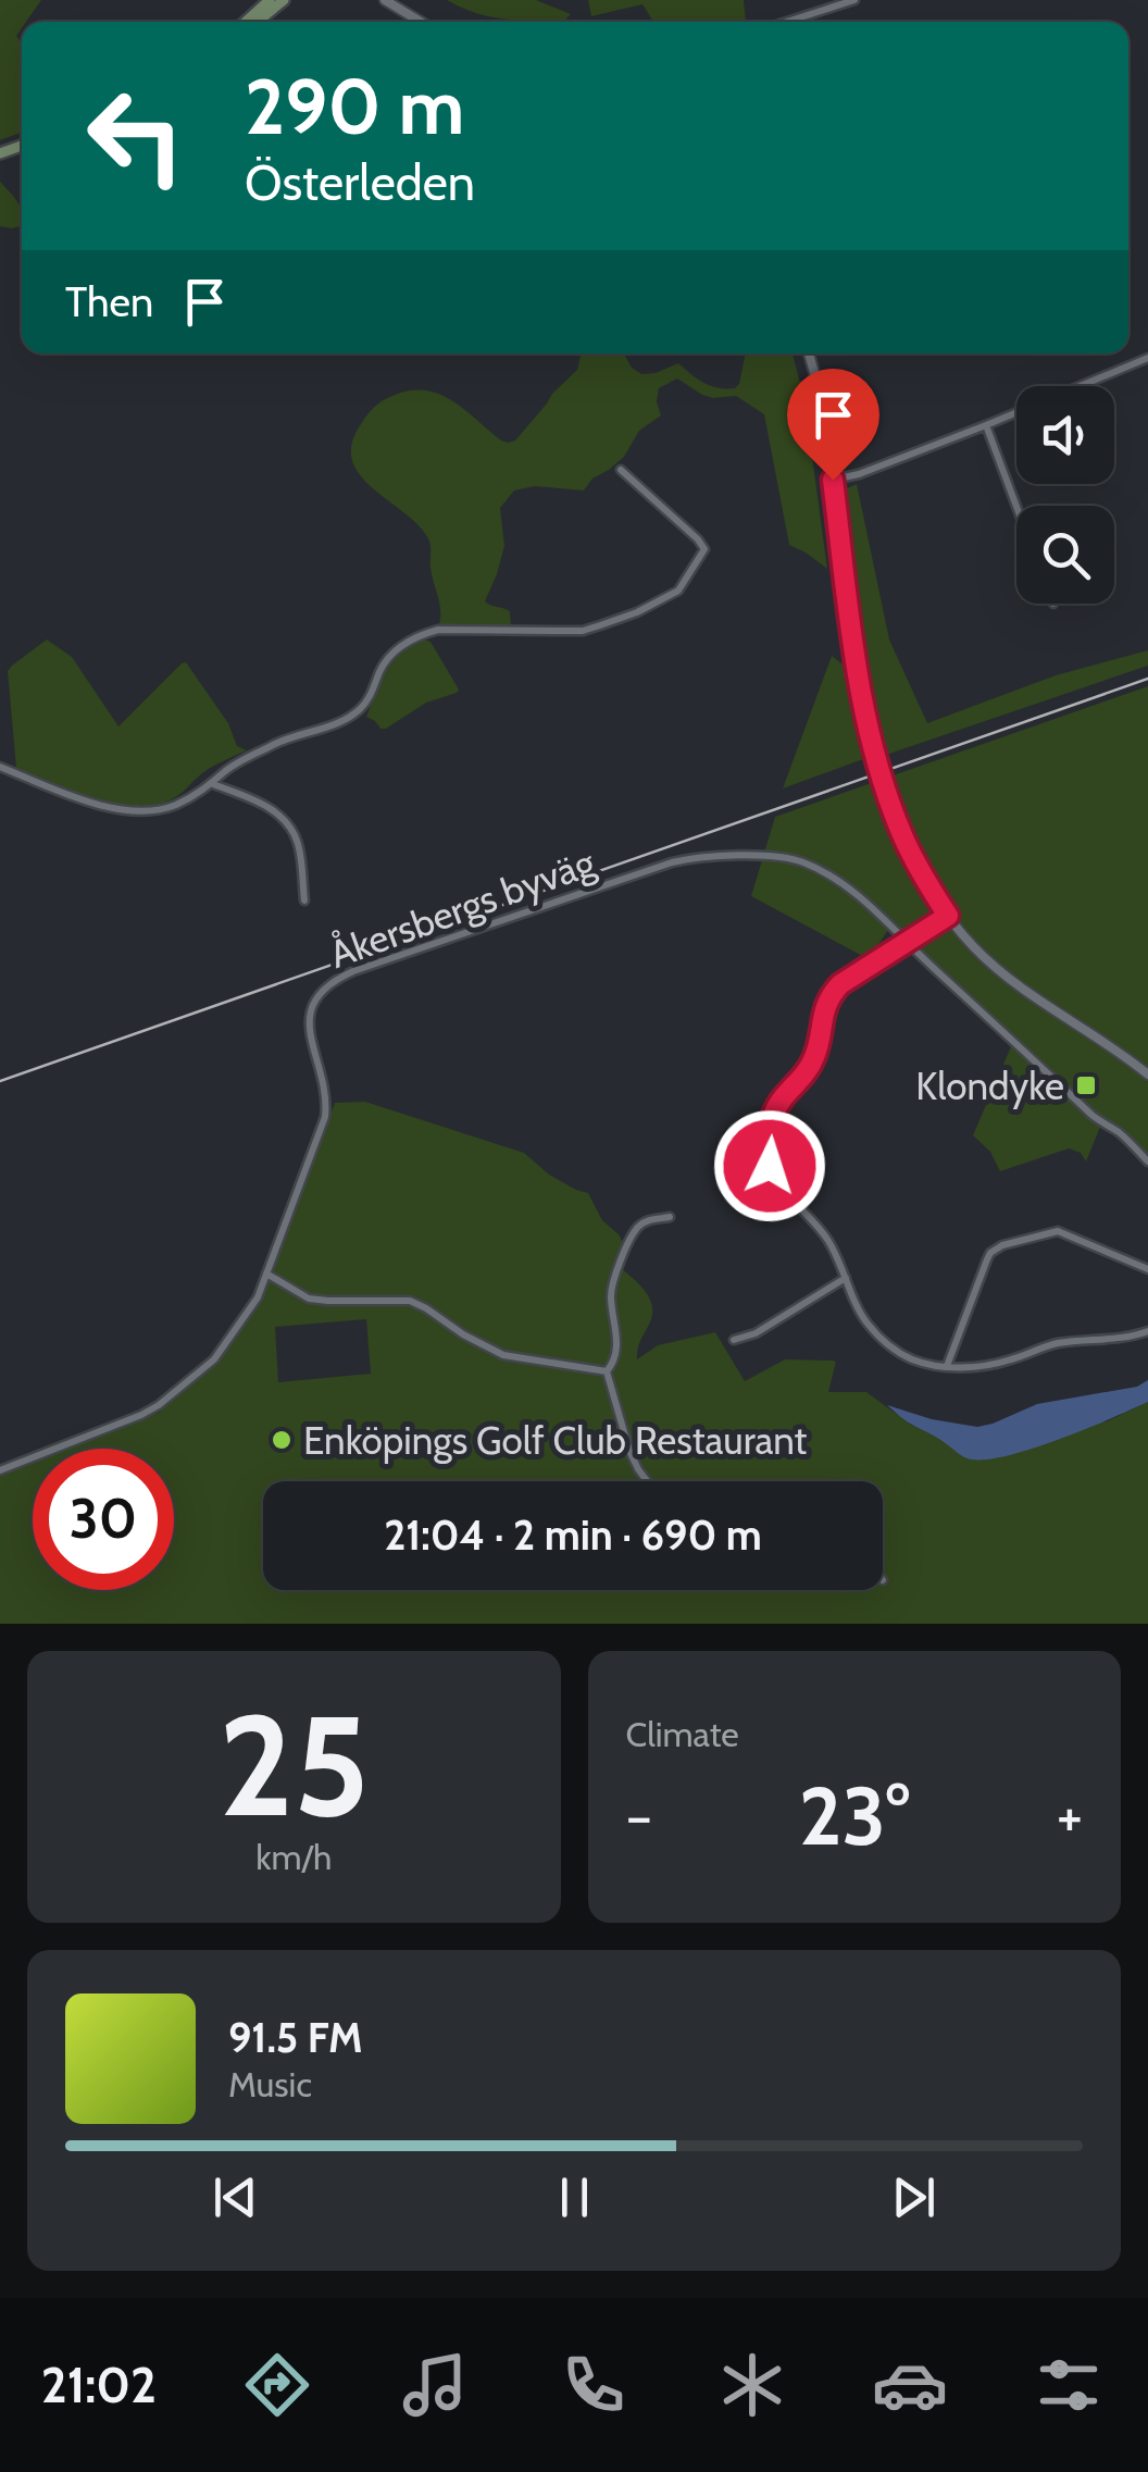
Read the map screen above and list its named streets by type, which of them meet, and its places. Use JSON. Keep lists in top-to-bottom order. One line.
{"streets":{"street":["Åkersbergs byväg"]},"places":{"transit":["Klondyke"],"other":["Enköpings Golf Club Restaurant"]},"page":{"turn":["290 m","Österleden"],"then":"Then","limit":"30","trip":"21:04 · 2 min · 690 m","tile":[["25","km/h"],"Climate"],"heat":["−","23°","+"],"song":["91.5 FM","Music"],"tabs":"21:02"}}
